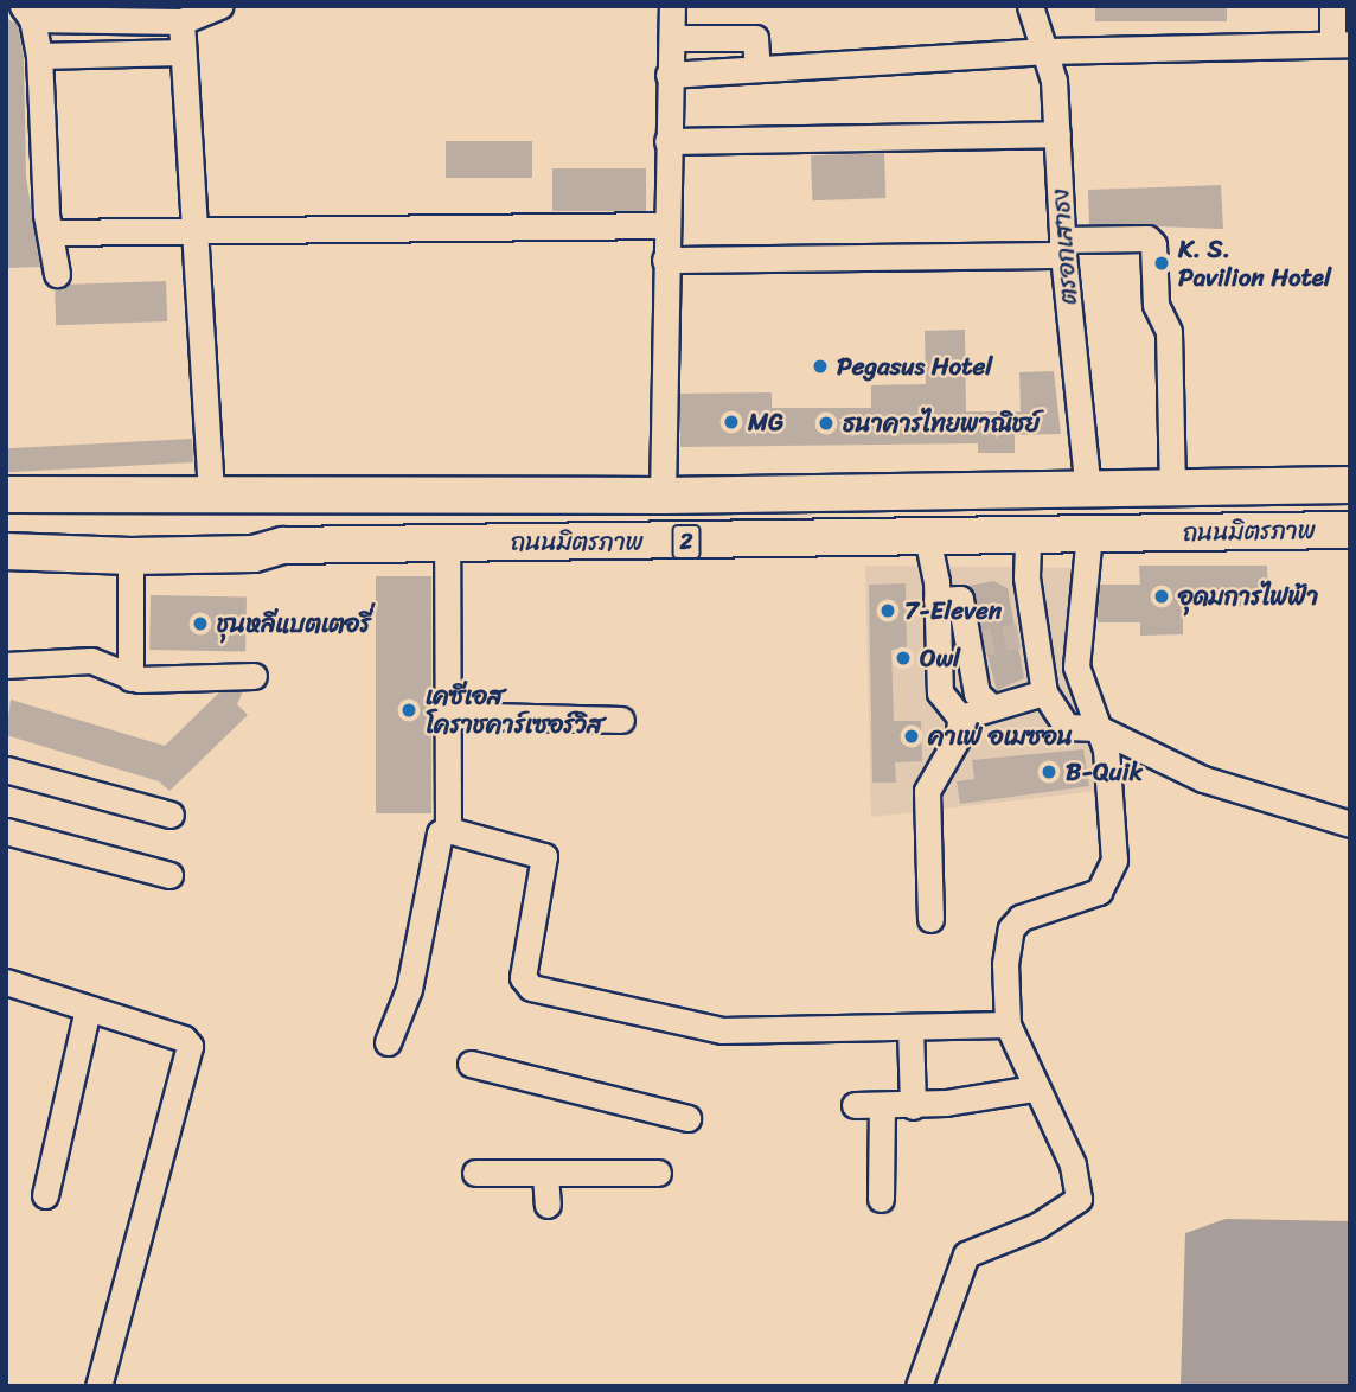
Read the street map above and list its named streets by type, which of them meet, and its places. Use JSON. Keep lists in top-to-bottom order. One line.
{"streets":{"highway":["ถนนมิตรภาพ","2"],"street":["ตรอกเสาธง"]},"crossings":[["ตรอกเสาธง","ถนนมิตรภาพ"]],"places":["K. S. Pavilion Hotel","Pegasus Hotel","MG","ธนาคารไทยพาณิชย์","อุดมการไฟฟ้า","7-Eleven","ชุนหลีแบตเตอรี่","Owl","เคซีเอส โคราชคาร์เซอร์วิส","คาเฟ่ อเมซอน","B-Quik"]}
